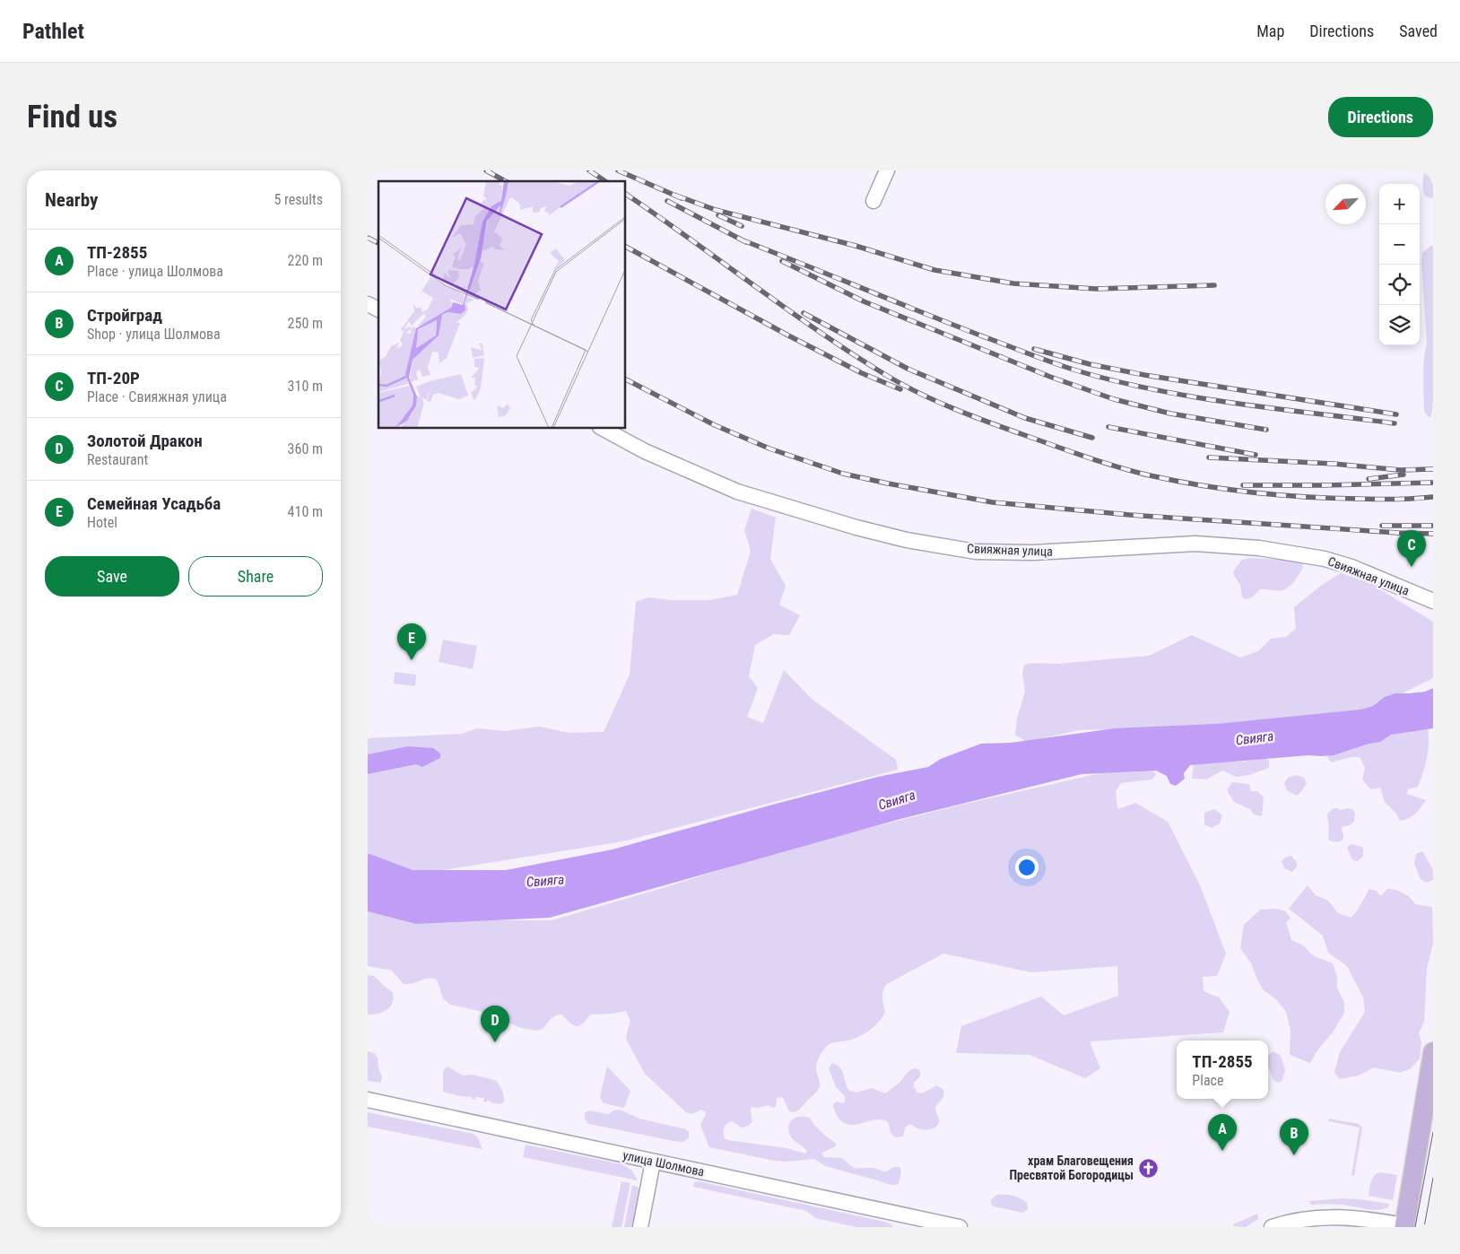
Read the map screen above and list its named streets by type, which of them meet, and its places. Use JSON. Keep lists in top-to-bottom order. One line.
{"streets":{"street":["Свияжная улица","улица Шолмова"]},"water":["Свияга"],"places":{"church":["храм Благовещения Пресвятой Богородицы"]},"north":"bottom left","page":{"header":"Pathlet","nav":["Map","Directions","Saved"],"buttons":["Directions",["Save","Share"]],"title":"Find us","heading":["Nearby","5 results"],"map_buttons":["+","−"],"list":[{"mark":"A","name":"ТП-2855","note":"Place · улица Шолмова","value":"220 m"},{"mark":"B","name":"Стройград","note":"Shop · улица Шолмова","value":"250 m"},{"mark":"C","name":"ТП-20Р","note":"Place · Свияжная улица","value":"310 m"},{"mark":"D","name":"Золотой Дракон","note":"Restaurant","value":"360 m"},{"mark":"E","name":"Семейная Усадьба","note":"Hotel","value":"410 m"}],"pins":["C","E","D","A","B"],"popup":["ТП-2855","Place"]}}
